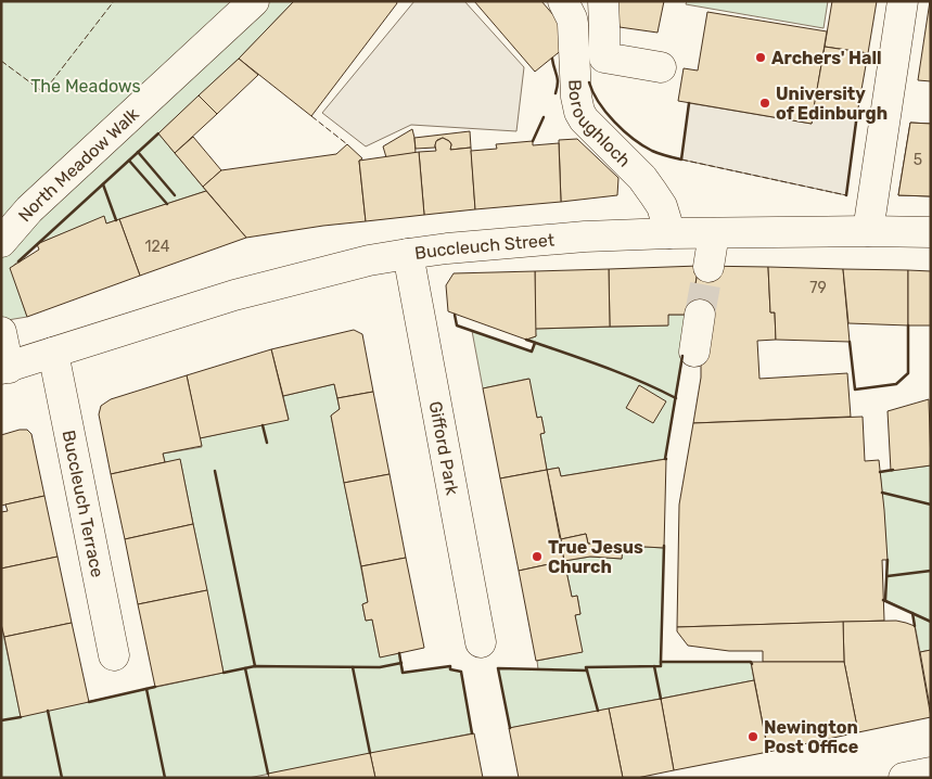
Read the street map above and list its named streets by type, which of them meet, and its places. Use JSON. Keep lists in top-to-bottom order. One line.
{"streets":{"street":["Boroughloch","North Meadow Walk","Buccleuch Street","Gifford Park","Buccleuch Terrace"]},"crossings":[["Boroughloch","Buccleuch Street"],["Buccleuch Street","Gifford Park"],["Buccleuch Street","Buccleuch Terrace"]],"parks":["The Meadows"],"places":["Archers' Hall","University of Edinburgh","True Jesus Church","Newington Post Office"],"house_numbers":["5","124","79"]}
